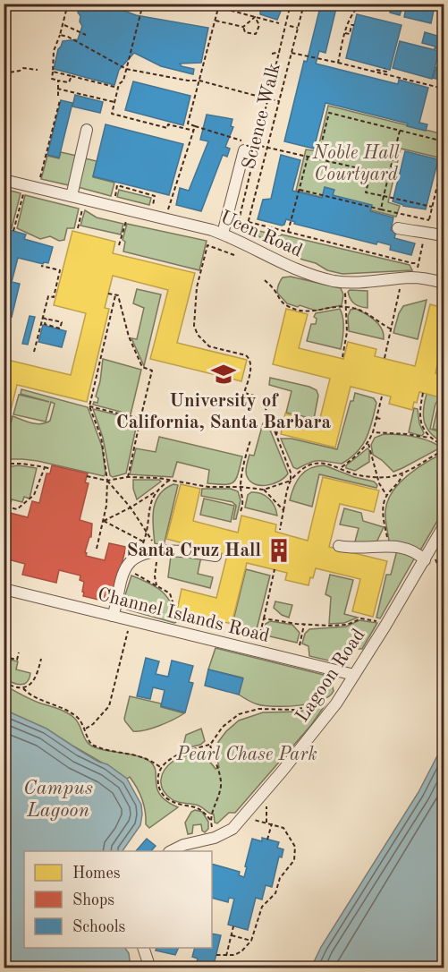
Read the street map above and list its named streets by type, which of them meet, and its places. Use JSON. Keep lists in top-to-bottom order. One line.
{"streets":{"street":["Ucen Road","Channel Islands Road","Lagoon Road"],"path":["Science Walk"]},"crossings":[["Science Walk","Ucen Road"],["Channel Islands Road","Lagoon Road"]],"water":["Campus Lagoon"],"parks":["Noble Hall Courtyard","Pearl Chase Park"],"places":{"school or university":["University of California, Santa Barbara"],"building":["Santa Cruz Hall"]},"legend":["Homes","Shops","Schools"]}
